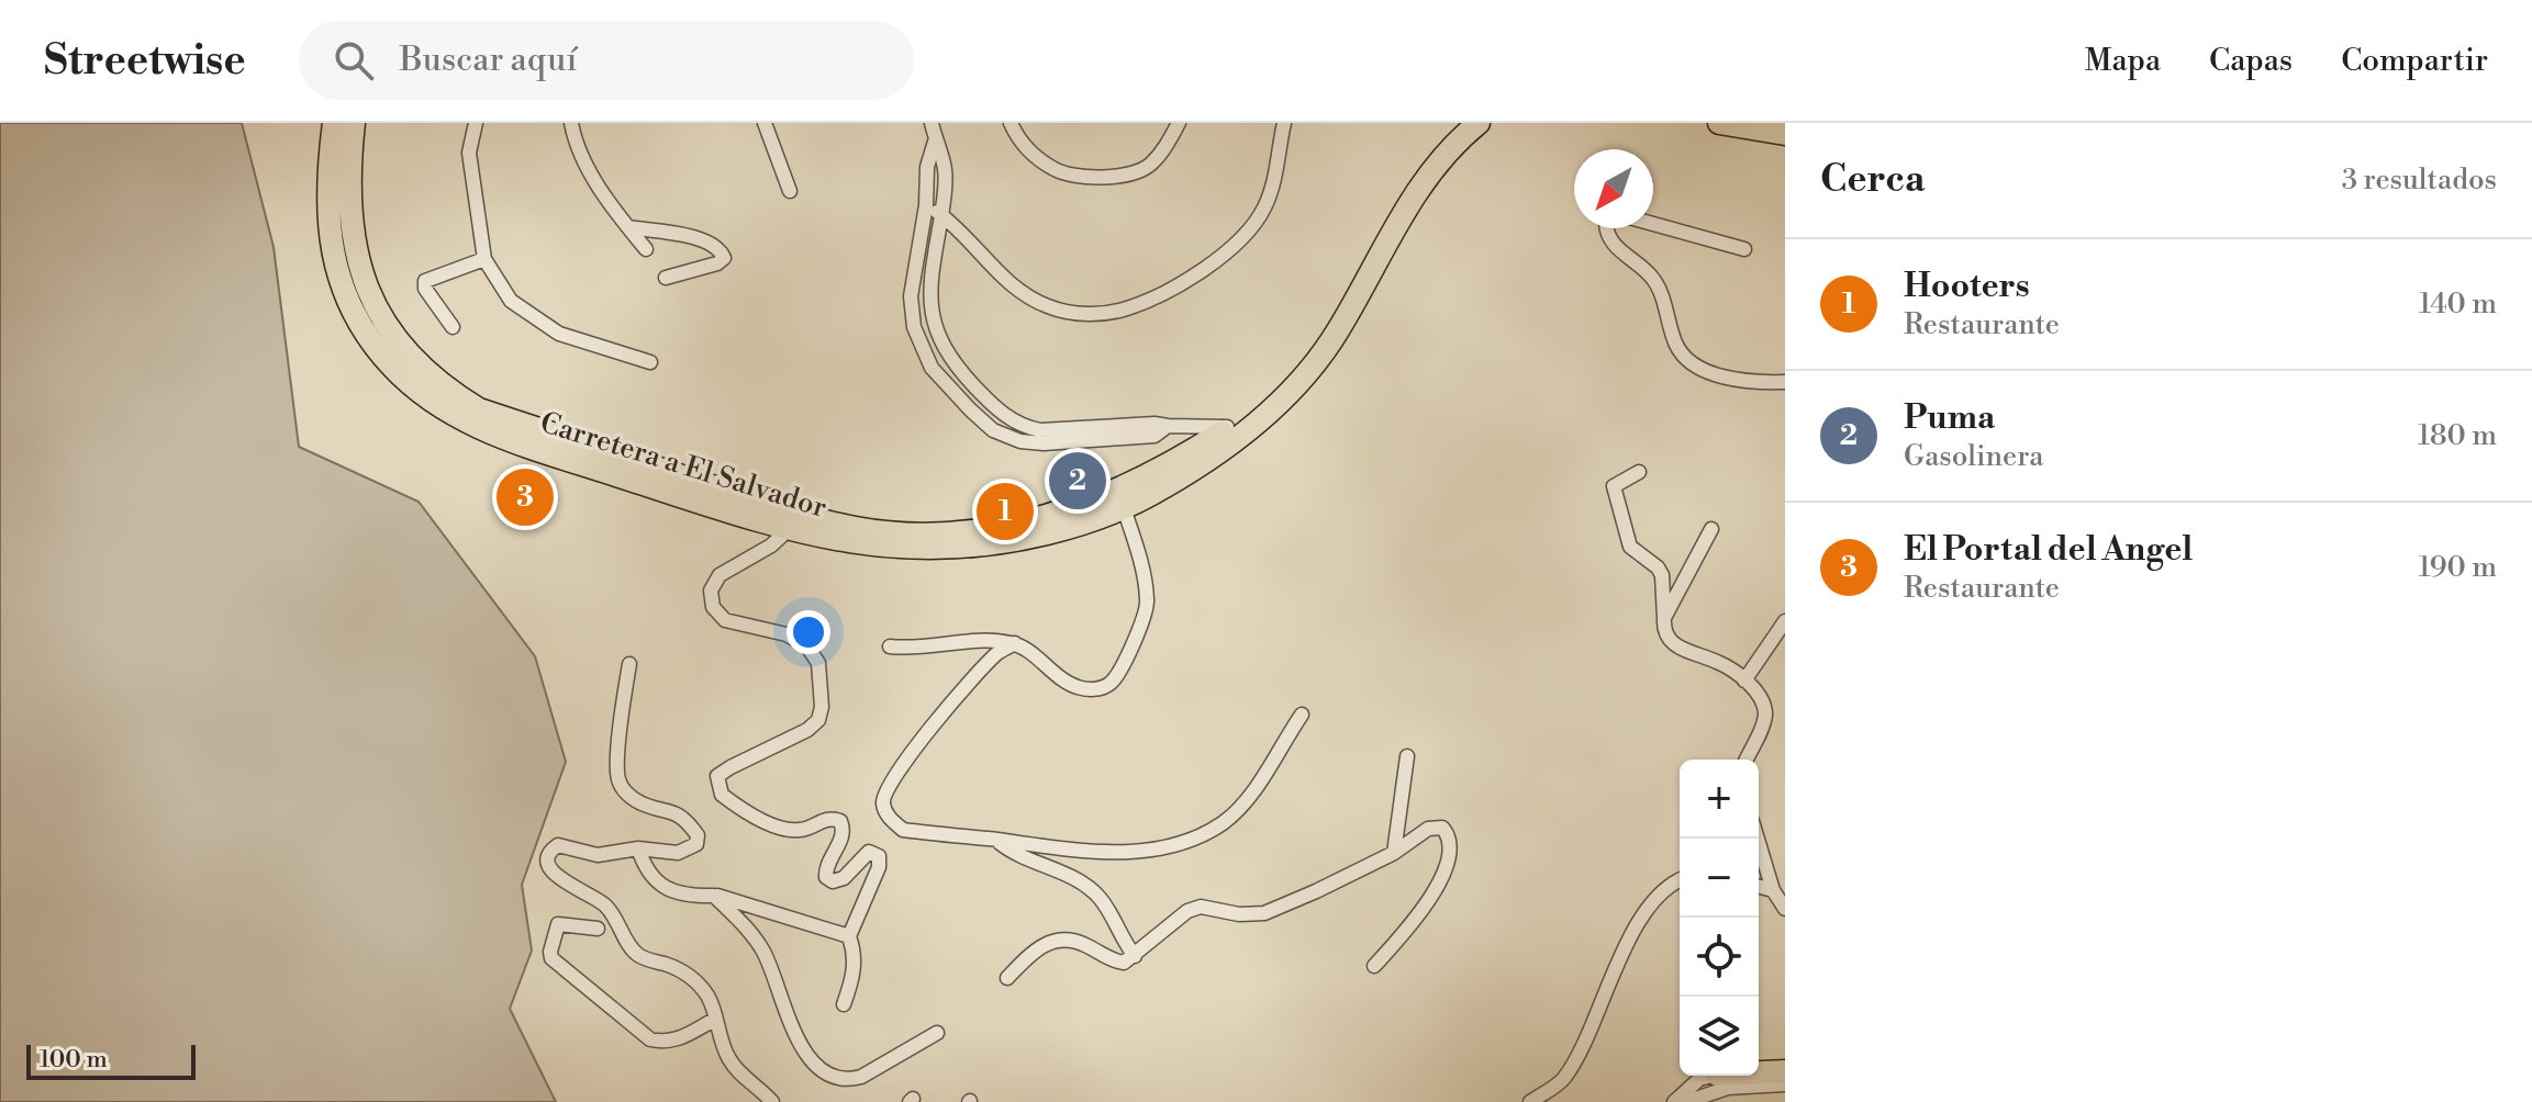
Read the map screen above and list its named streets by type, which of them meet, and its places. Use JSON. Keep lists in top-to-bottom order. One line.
{"streets":{"highway":["Carretera a El Salvador"]},"scale_bar":"100 m","north":"bottom left","page":{"header":"Streetwise","search":"Buscar aquí","nav":["Mapa","Capas","Compartir"],"heading":["Cerca","3 resultados"],"list":[{"mark":"1","name":"Hooters","note":"Restaurante","value":"140 m"},{"mark":"2","name":"Puma","note":"Gasolinera","value":"180 m"},{"mark":"3","name":"El Portal del Angel","note":"Restaurante","value":"190 m"}],"pins":["2","3","1"],"map_buttons":["+","−"],"scale":"100 m"}}
